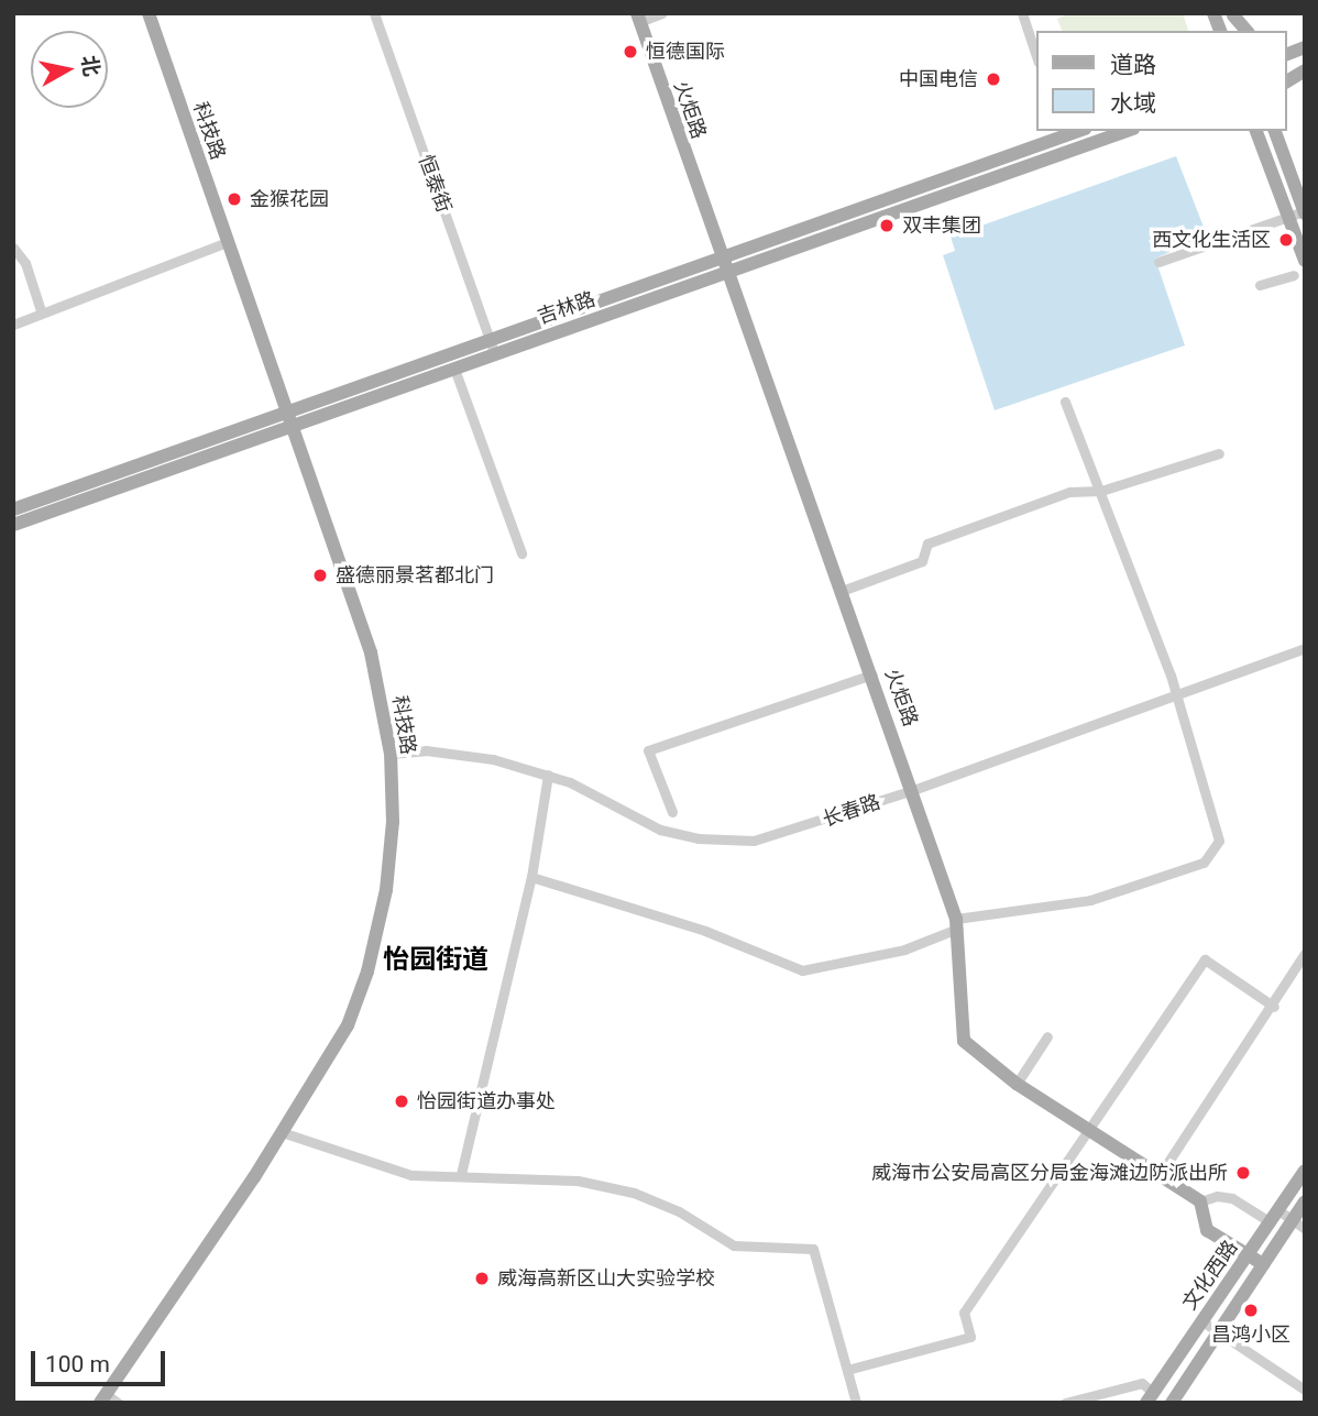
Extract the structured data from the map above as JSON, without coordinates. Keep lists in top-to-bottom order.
{
  "streets": {
    "main road": [
      "火炬路",
      "科技路",
      "吉林路",
      "文化西路"
    ],
    "street": ["恒泰街", "长春路"]
  },
  "crossings": [
    ["火炬路", "吉林路"],
    ["火炬路", "长春路"],
    ["科技路", "吉林路"],
    ["科技路", "长春路"],
    ["恒泰街", "吉林路"]
  ],
  "districts": ["怡园街道"],
  "places": [
    "恒德国际",
    "中国电信",
    "金猴花园",
    "双丰集团",
    "西文化生活区",
    "盛德丽景茗都北门",
    "怡园街道办事处",
    "威海市公安局高区分局金海滩边防派出所",
    "威海高新区山大实验学校",
    "昌鸿小区"
  ],
  "legend": ["道路", "水域"],
  "scale_bar": "100 m",
  "north": "right"
}
